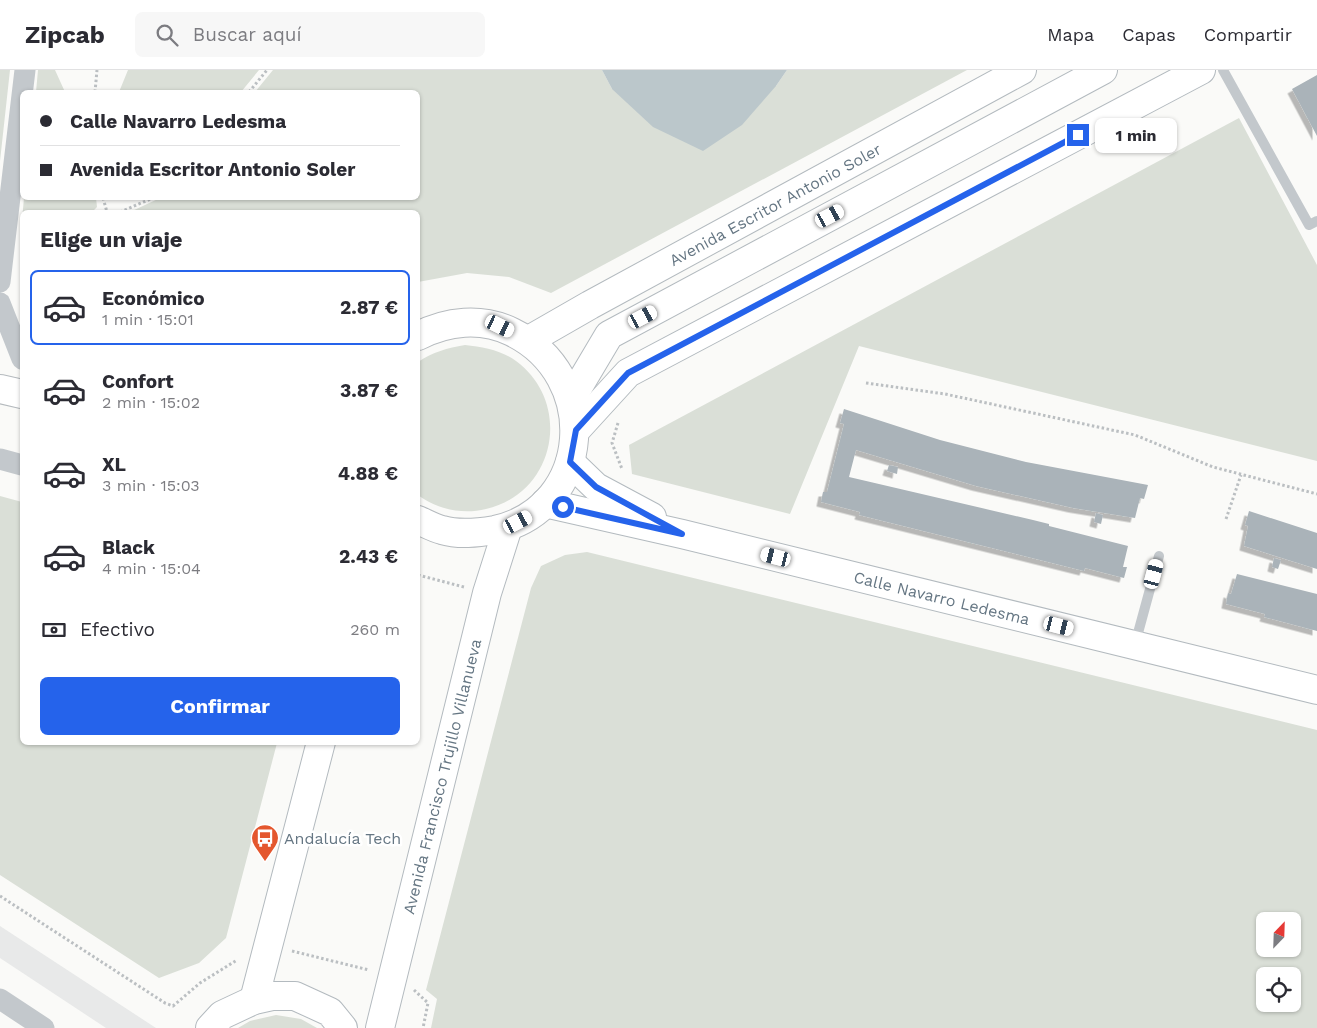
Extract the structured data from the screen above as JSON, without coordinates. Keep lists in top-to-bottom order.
{
  "streets": {
    "street": ["Avenida Escritor Antonio Soler", "Calle Navarro Ledesma", "Avenida Francisco Trujillo Villanueva"]
  },
  "places": {
    "bus stop": ["Andalucía Tech"]
  },
  "north": "top right",
  "page": {
    "header": "Zipcab",
    "search": "Buscar aquí",
    "nav": ["Mapa", "Capas", "Compartir"],
    "banner": ["Calle Navarro Ledesma", "Avenida Escritor Antonio Soler"],
    "bubble": "1 min",
    "heading": "Elige un viaje",
    "list": [
      {
        "name": "Económico",
        "note": "1 min · 15:01",
        "value": "2.87 €"
      },
      {
        "name": "Confort",
        "note": "2 min · 15:02",
        "value": "3.87 €"
      },
      {
        "name": "XL",
        "note": "3 min · 15:03",
        "value": "4.88 €"
      },
      {
        "name": "Black",
        "note": "4 min · 15:04",
        "value": "2.43 €"
      }
    ],
    "pay": ["Efectivo", "260 m"],
    "buttons": "Confirmar"
  }
}
